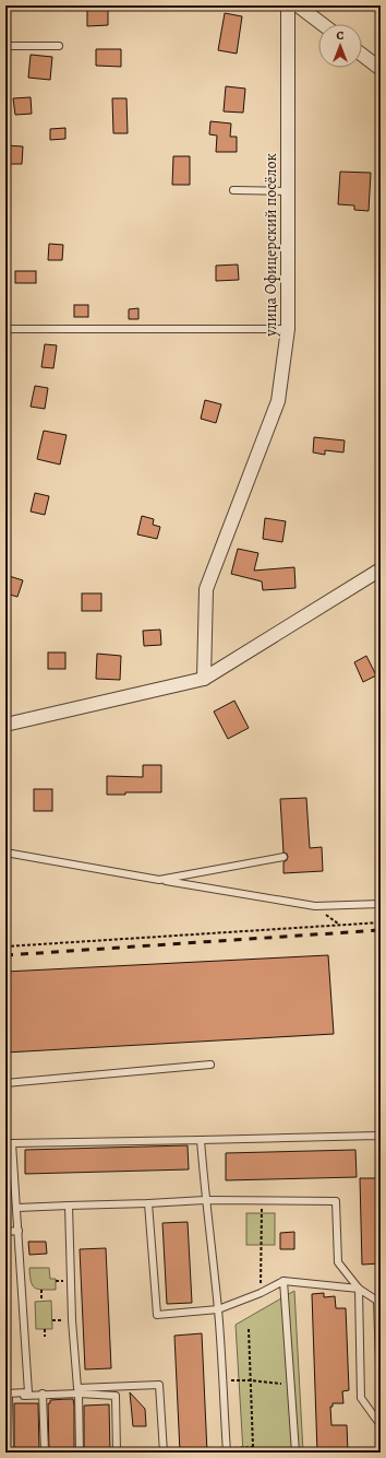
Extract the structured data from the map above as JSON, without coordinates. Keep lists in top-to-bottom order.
{
  "streets": {
    "street": ["улица Офицерский посёлок"]
  },
  "north": "top"
}
